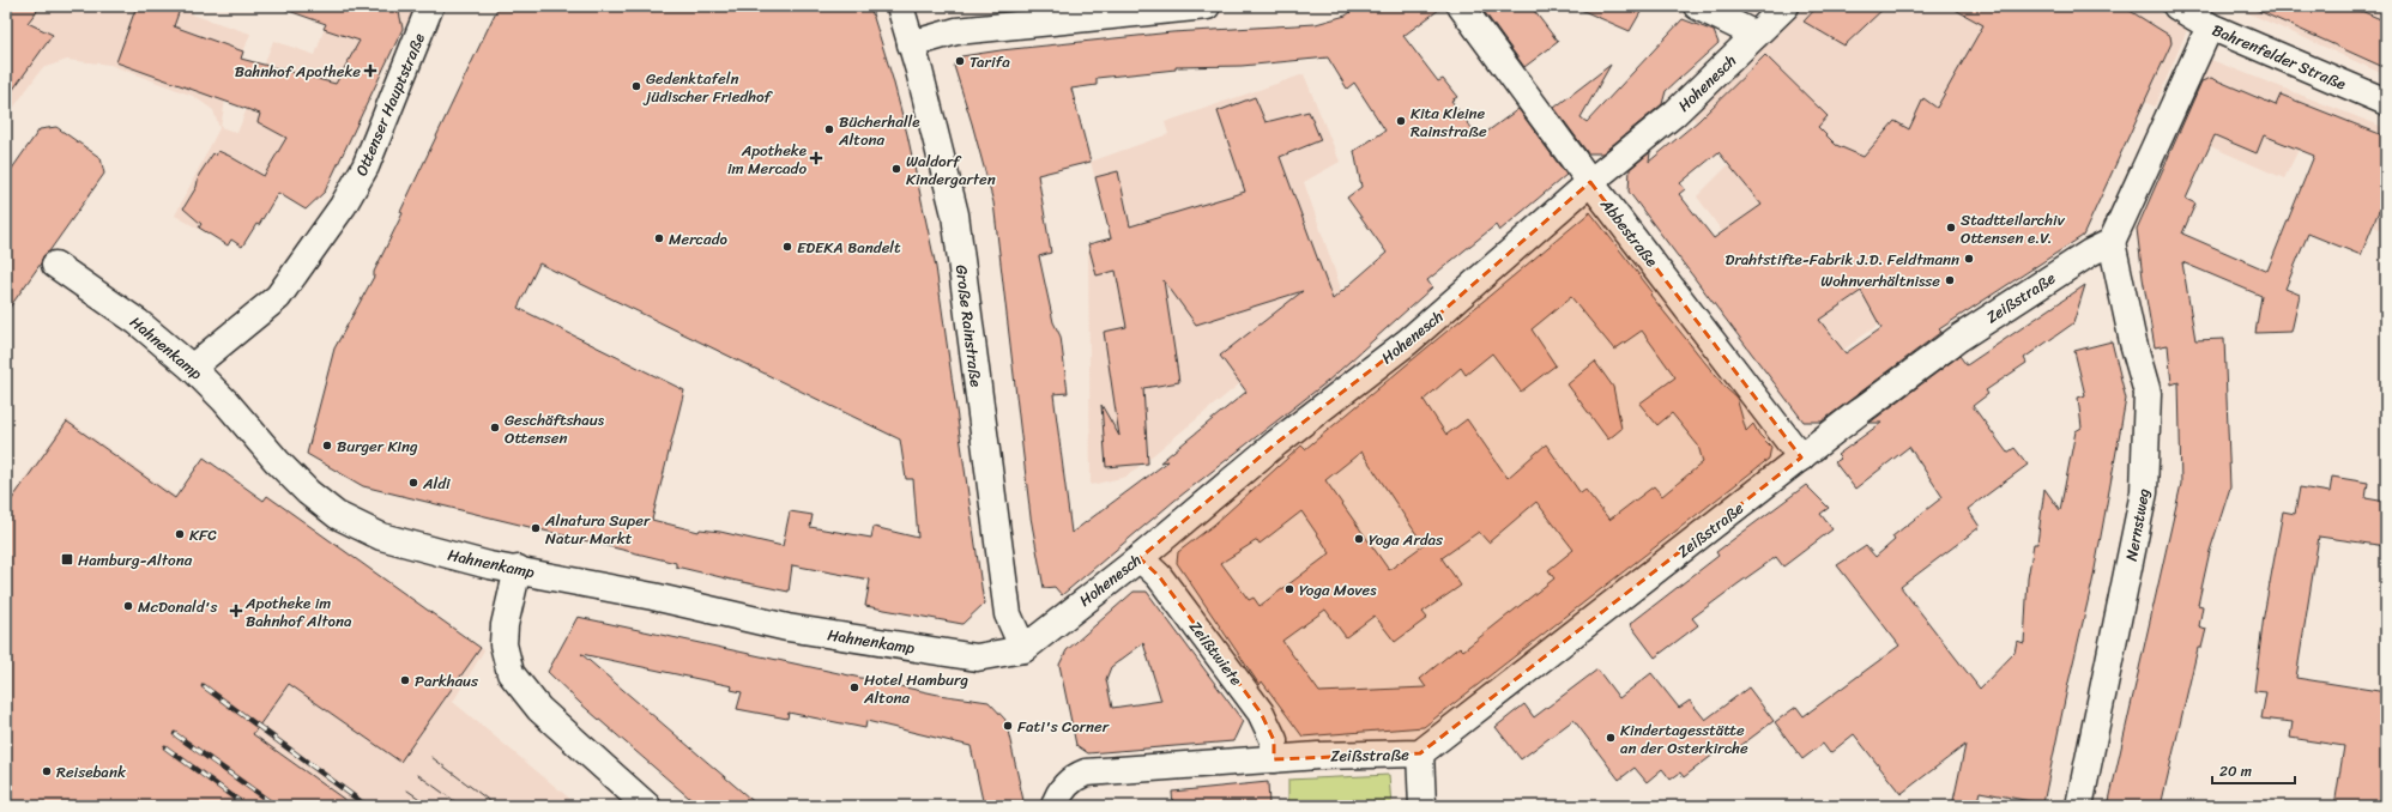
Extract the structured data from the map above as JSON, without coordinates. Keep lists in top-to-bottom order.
{
  "streets": {
    "street": [
      "Bahrenfelder Straße",
      "Hohenesch",
      "Ottenser Hauptstraße",
      "Abbestraße",
      "Zeißstraße",
      "Große Rainstraße",
      "Hahnenkamp",
      "Nernstweg",
      "Zeißtwiete"
    ]
  },
  "crossings": [
    ["Hohenesch", "Abbestraße"],
    ["Hohenesch", "Große Rainstraße"],
    ["Hohenesch", "Hahnenkamp"],
    ["Hohenesch", "Zeißtwiete"],
    ["Ottenser Hauptstraße", "Hahnenkamp"],
    ["Abbestraße", "Zeißstraße"],
    ["Zeißstraße", "Nernstweg"],
    ["Zeißstraße", "Zeißtwiete"],
    ["Große Rainstraße", "Hahnenkamp"]
  ],
  "places": {
    "other": [
      "Tarifa",
      "Gedenktafeln jüdischer Friedhof",
      "Kita Kleine Rainstraße",
      "Bücherhalle Altona",
      "Waldorf Kindergarten",
      "Stadtteilarchiv Ottensen e.V.",
      "Mercado",
      "EDEKA Bandelt",
      "Drahtstifte-Fabrik J.D. Feldtmann",
      "Wohnverhältnisse",
      "Geschäftshaus Ottensen",
      "Burger King",
      "Aldi",
      "Alnatura Super Natur Markt",
      "KFC",
      "Yoga Ardas",
      "Yoga Moves",
      "McDonald's",
      "Parkhaus",
      "Hotel Hamburg Altona",
      "Fati's Corner",
      "Kindertagesstätte an der Osterkirche",
      "Reisebank"
    ],
    "health": ["Bahnhof Apotheke", "Apotheke im Mercado", "Apotheke im Bahnhof Altona"],
    "transit": ["Hamburg-Altona"]
  },
  "scale_bar": "20 m"
}
